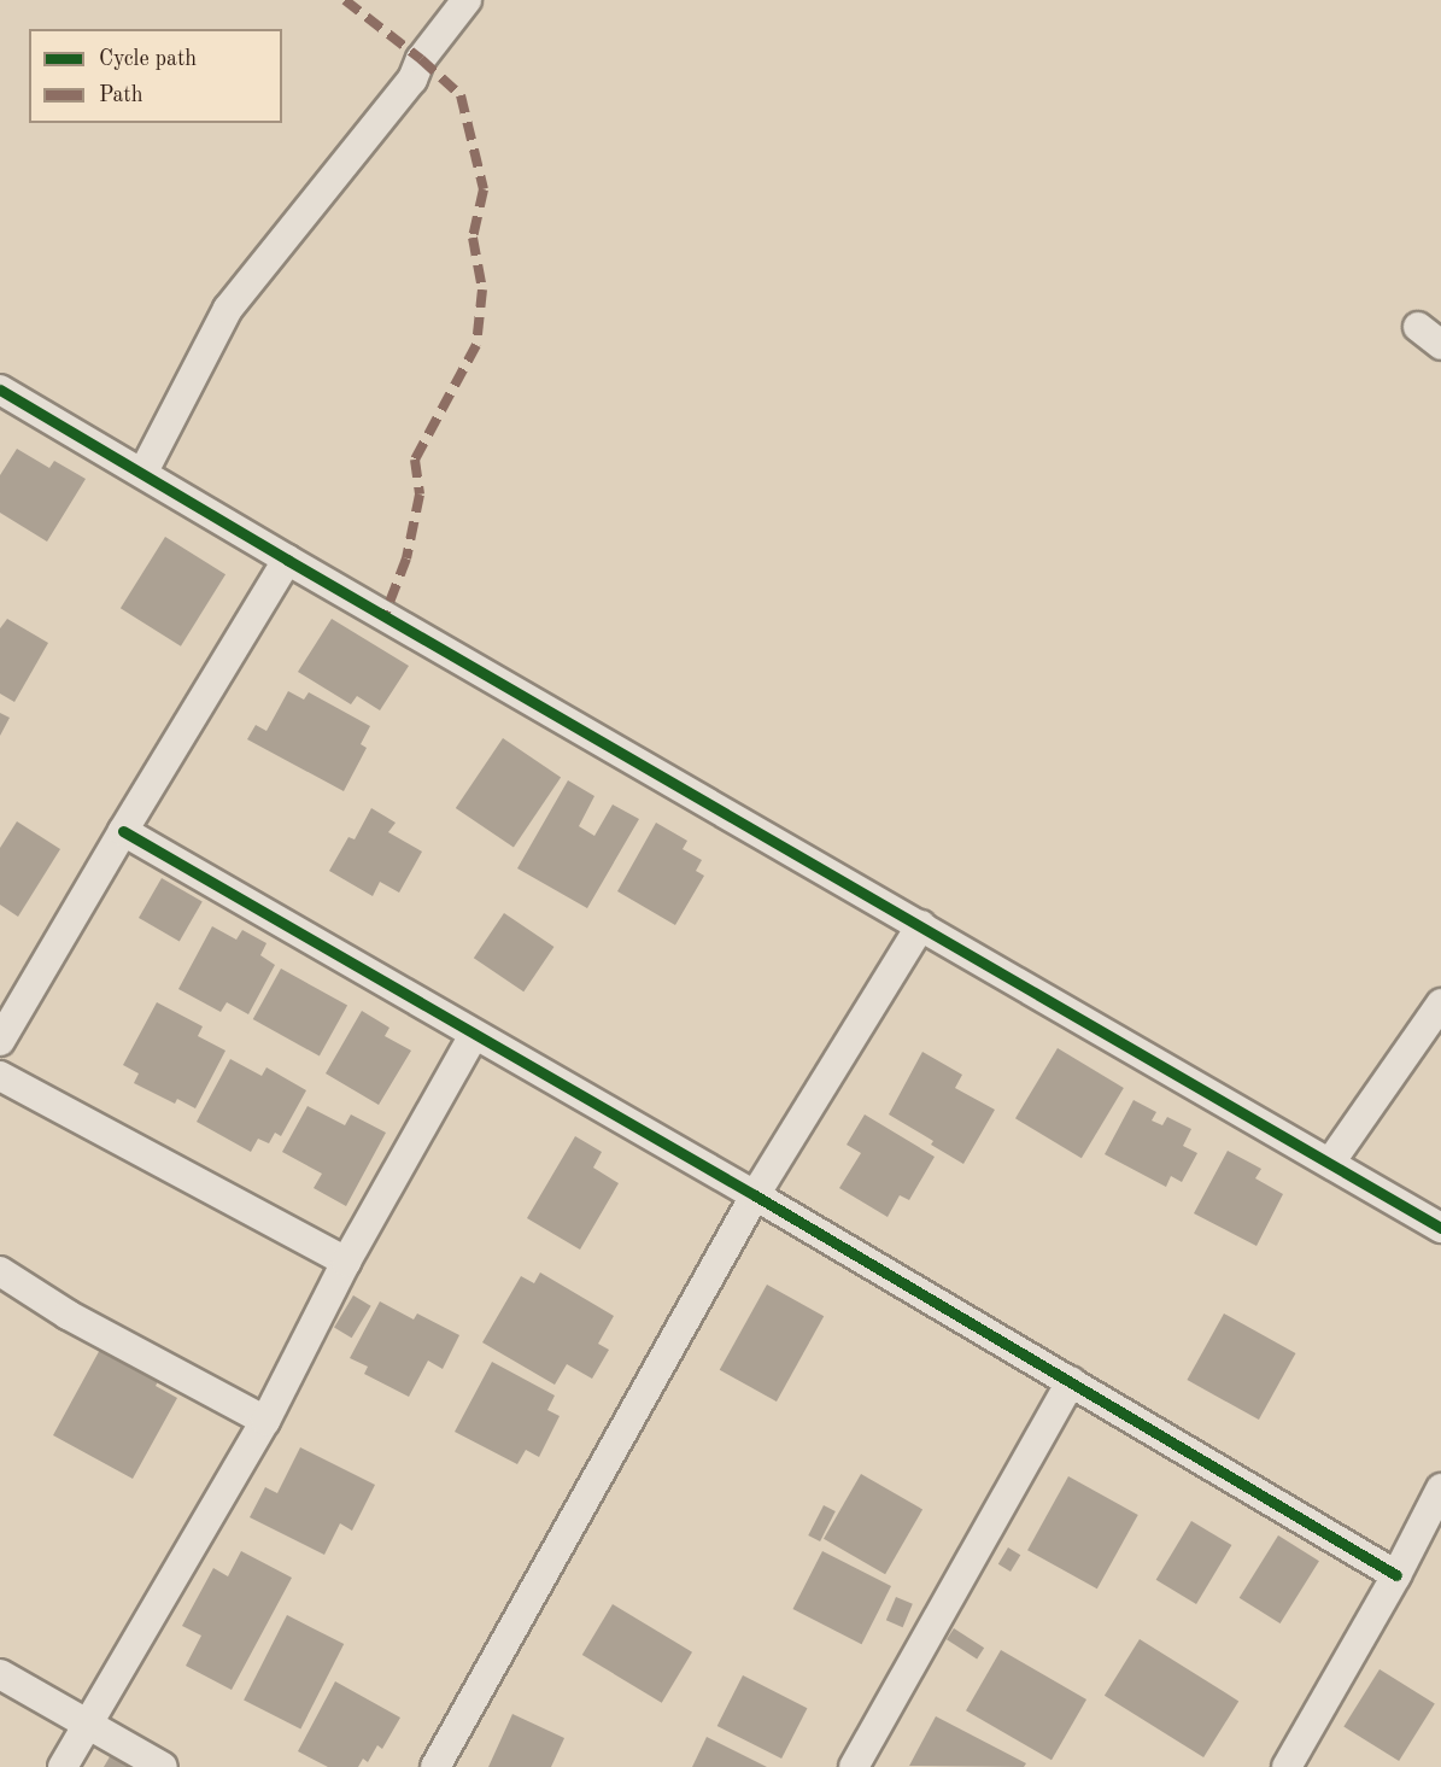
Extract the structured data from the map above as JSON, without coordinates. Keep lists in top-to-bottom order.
{
  "legend": ["Cycle path", "Path"]
}
